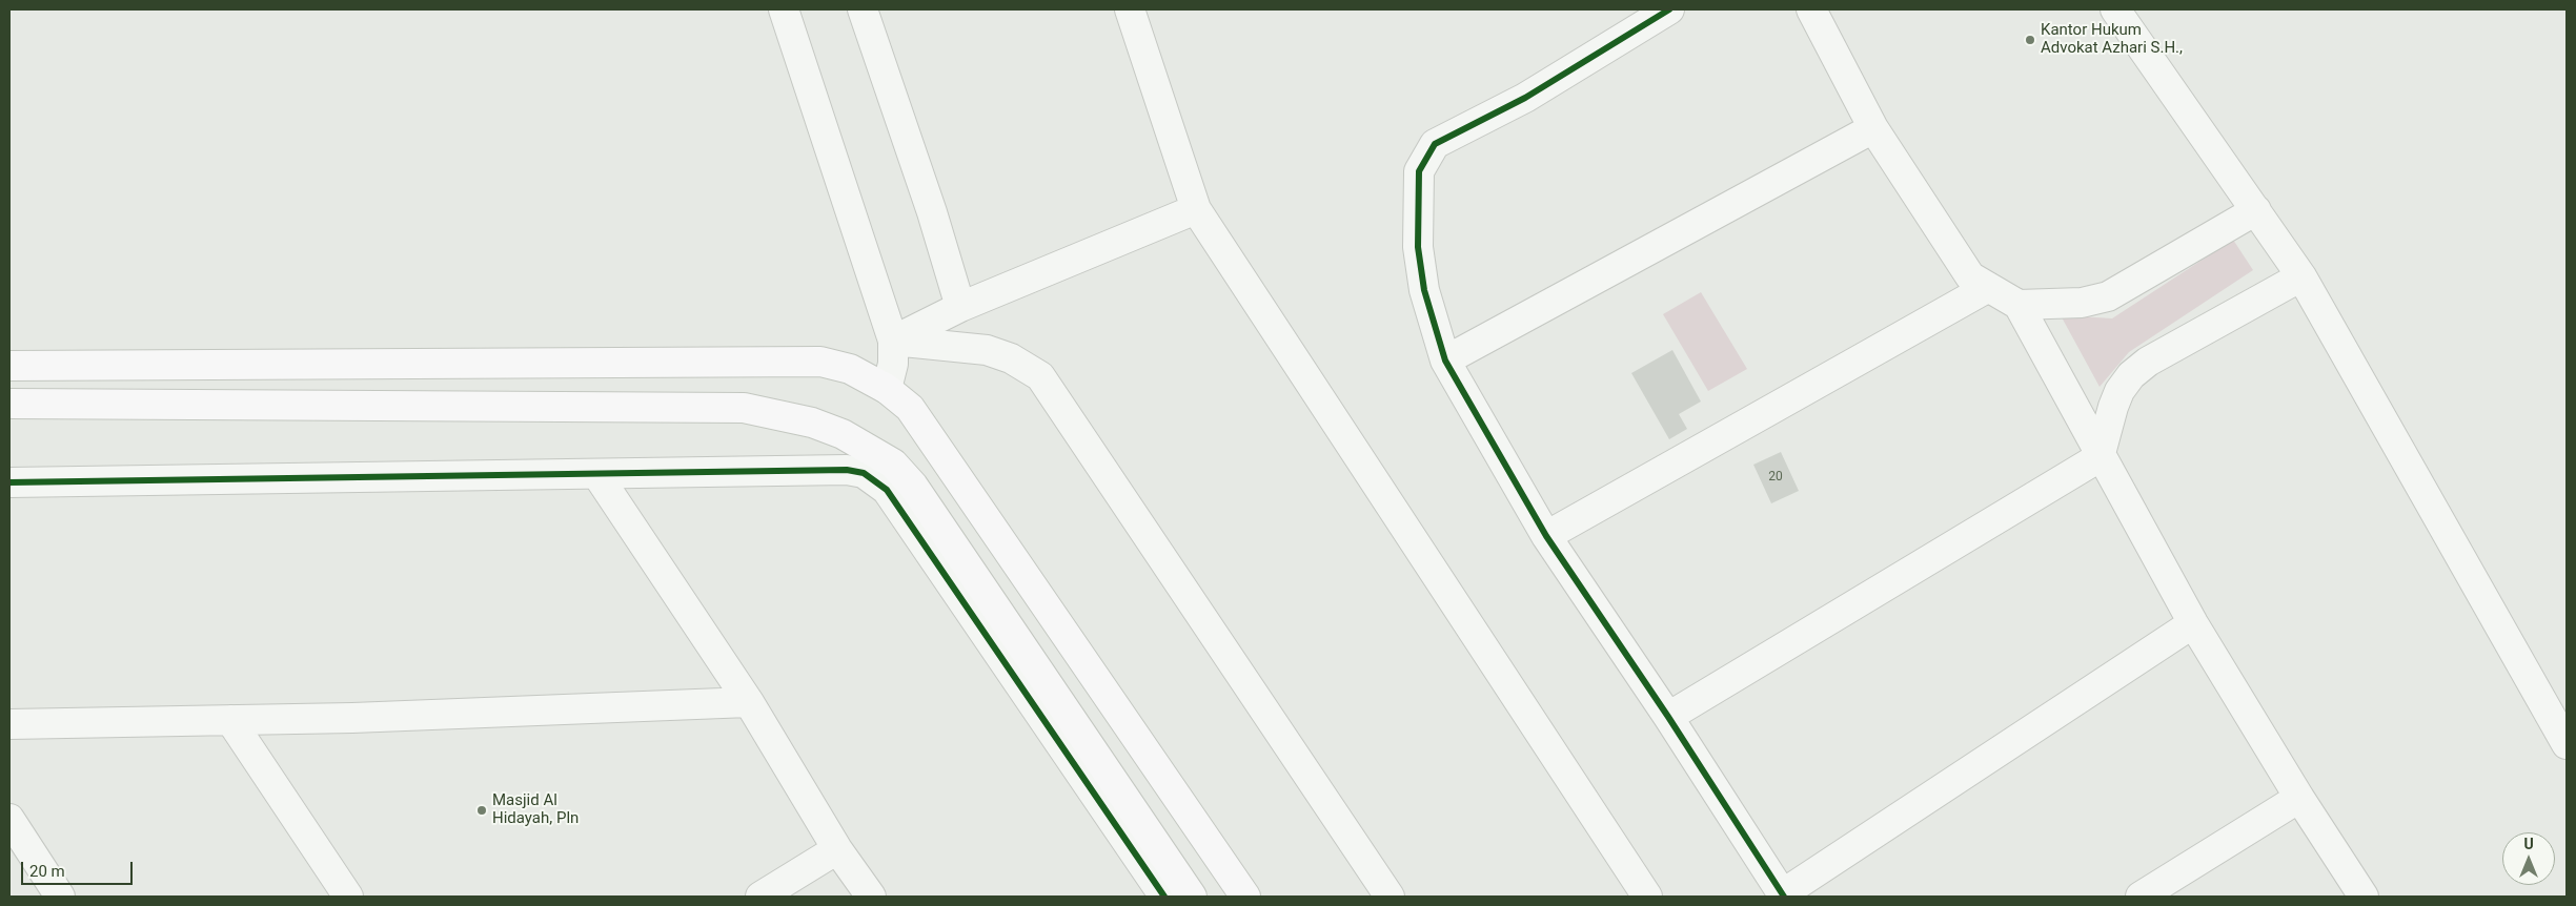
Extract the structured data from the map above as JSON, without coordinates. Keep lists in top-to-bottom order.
{
  "places": ["Kantor Hukum Advokat Azhari S.H.,", "Masjid Al Hidayah, Pln"],
  "house_numbers": ["20"],
  "scale_bar": "20 m",
  "north": "top"
}
